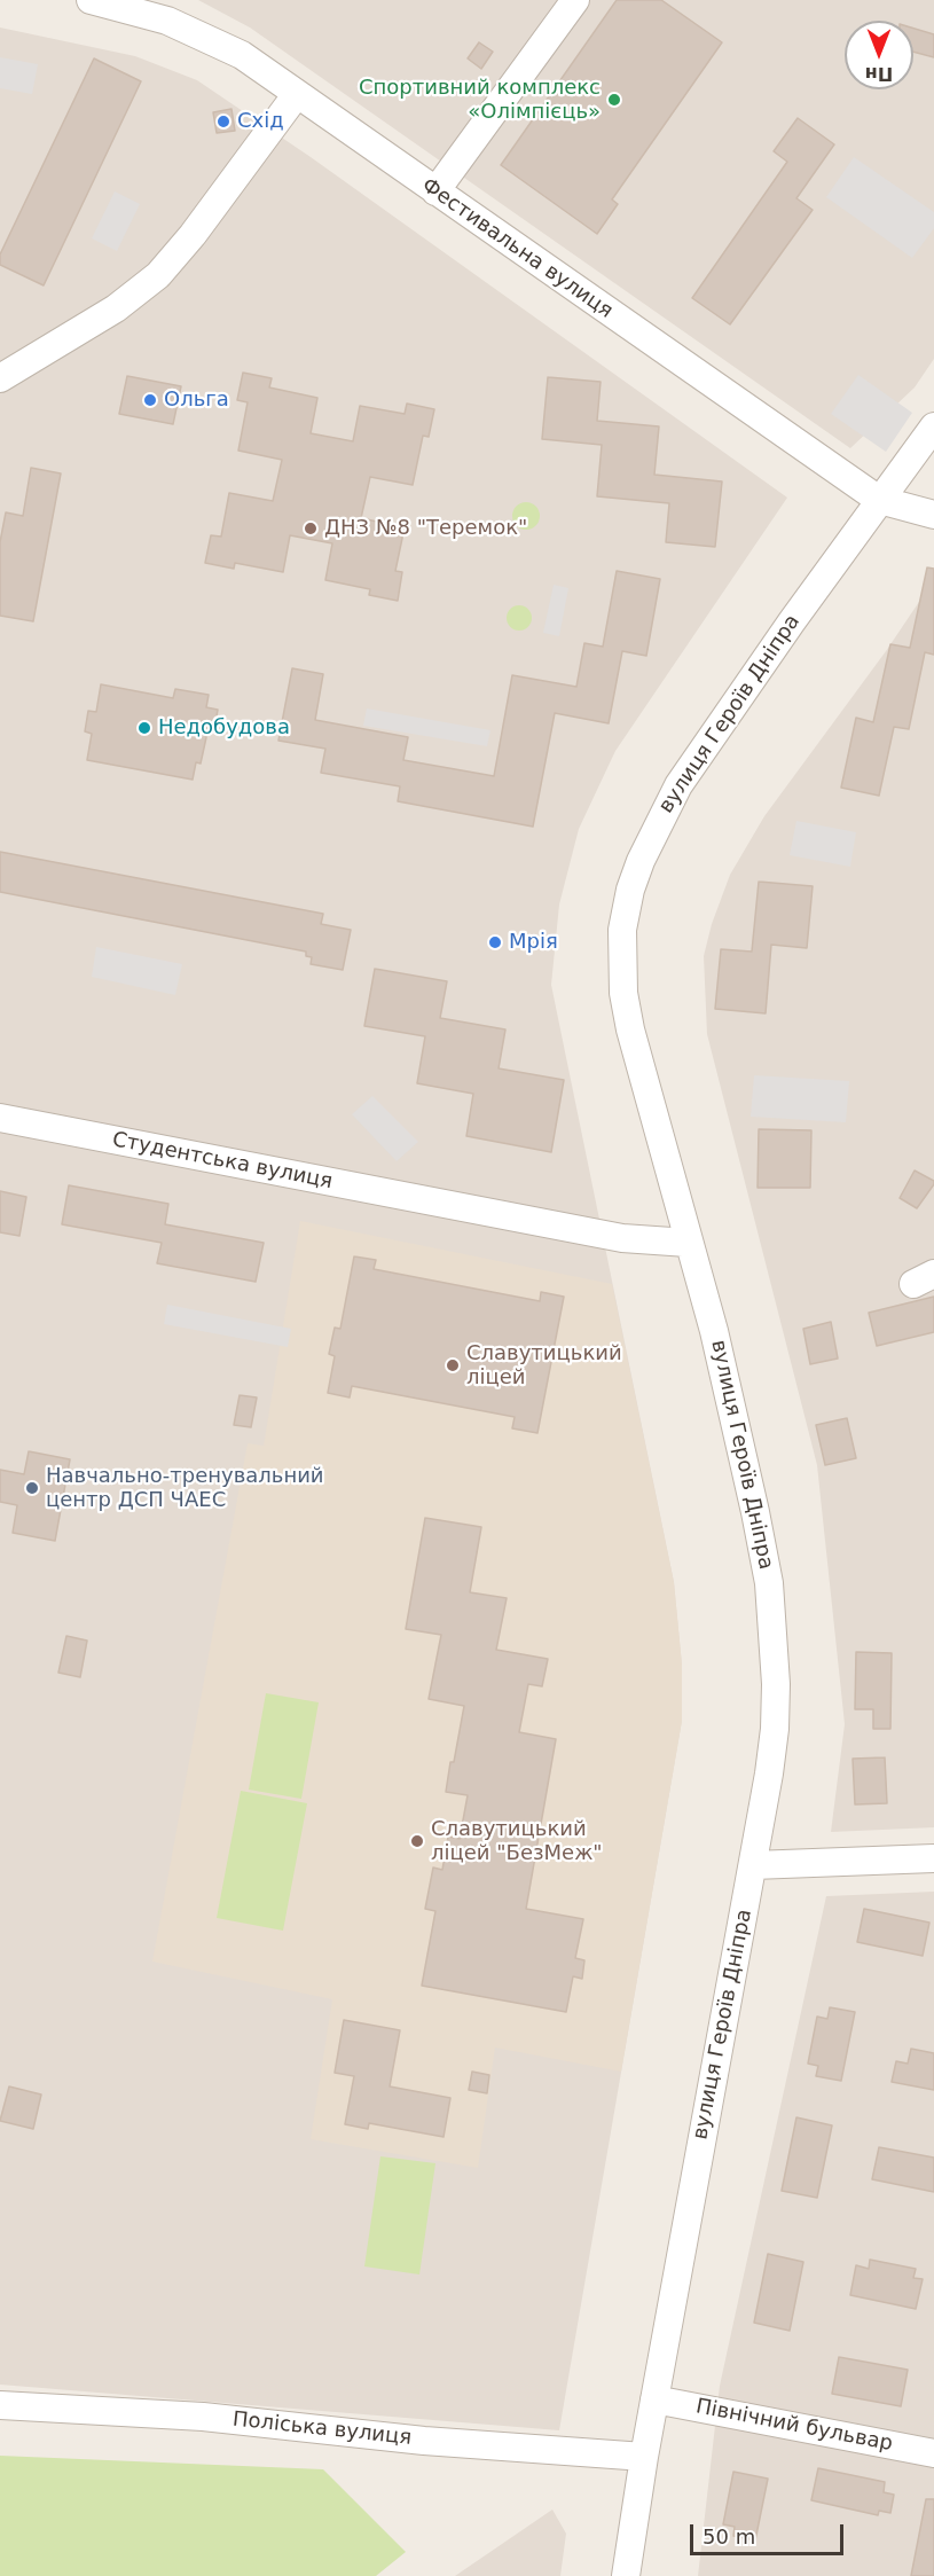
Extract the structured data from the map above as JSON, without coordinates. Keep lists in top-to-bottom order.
{
  "streets": {
    "street": [
      "Фестивальна вулиця",
      "вулиця Героїв Дніпра",
      "Студентська вулиця",
      "Північний бульвар",
      "Поліська вулиця"
    ]
  },
  "crossings": [
    ["Фестивальна вулиця", "вулиця Героїв Дніпра"],
    ["вулиця Героїв Дніпра", "Студентська вулиця"],
    ["вулиця Героїв Дніпра", "Північний бульвар"],
    ["вулиця Героїв Дніпра", "Поліська вулиця"]
  ],
  "places": [
    "Спортивний комплекс «Олімпієць»",
    "Схід",
    "Ольга",
    "ДНЗ №8 \"Теремок\"",
    "Недобудова",
    "Мрiя",
    "Славутицький ліцей",
    "Навчально-тренувальний центр ДСП ЧАЕС",
    "Славутицький ліцей \"БезМеж\""
  ],
  "scale_bar": "50 m",
  "north": "bottom"
}
